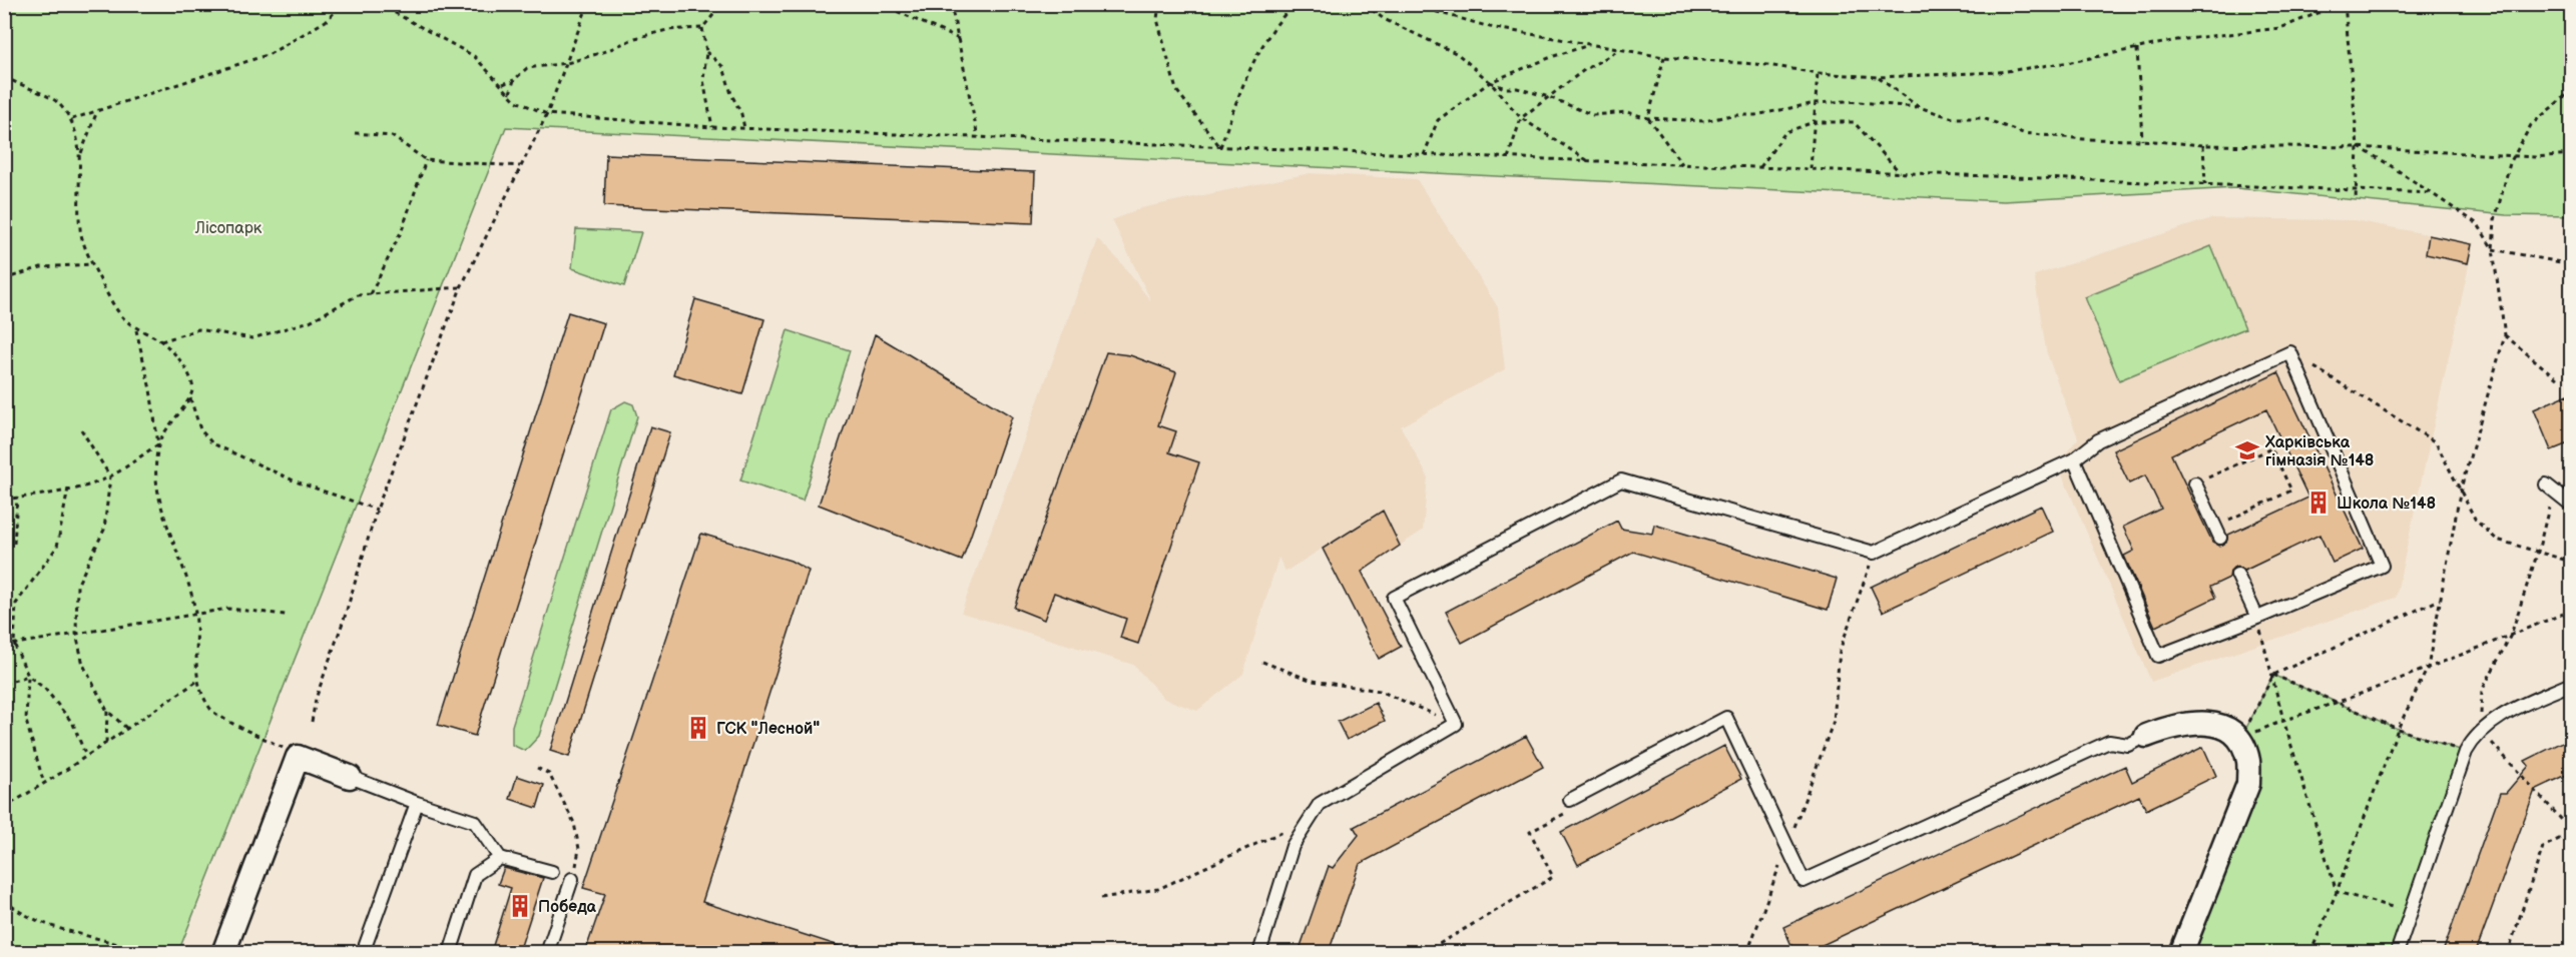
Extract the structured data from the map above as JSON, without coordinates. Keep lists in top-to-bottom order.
{
  "parks": ["Лісопарк"],
  "places": {
    "school or university": ["Харківська гімназія №148"],
    "building": ["Школа №148", "ГСК \"Лесной\"", "Победа"]
  }
}
